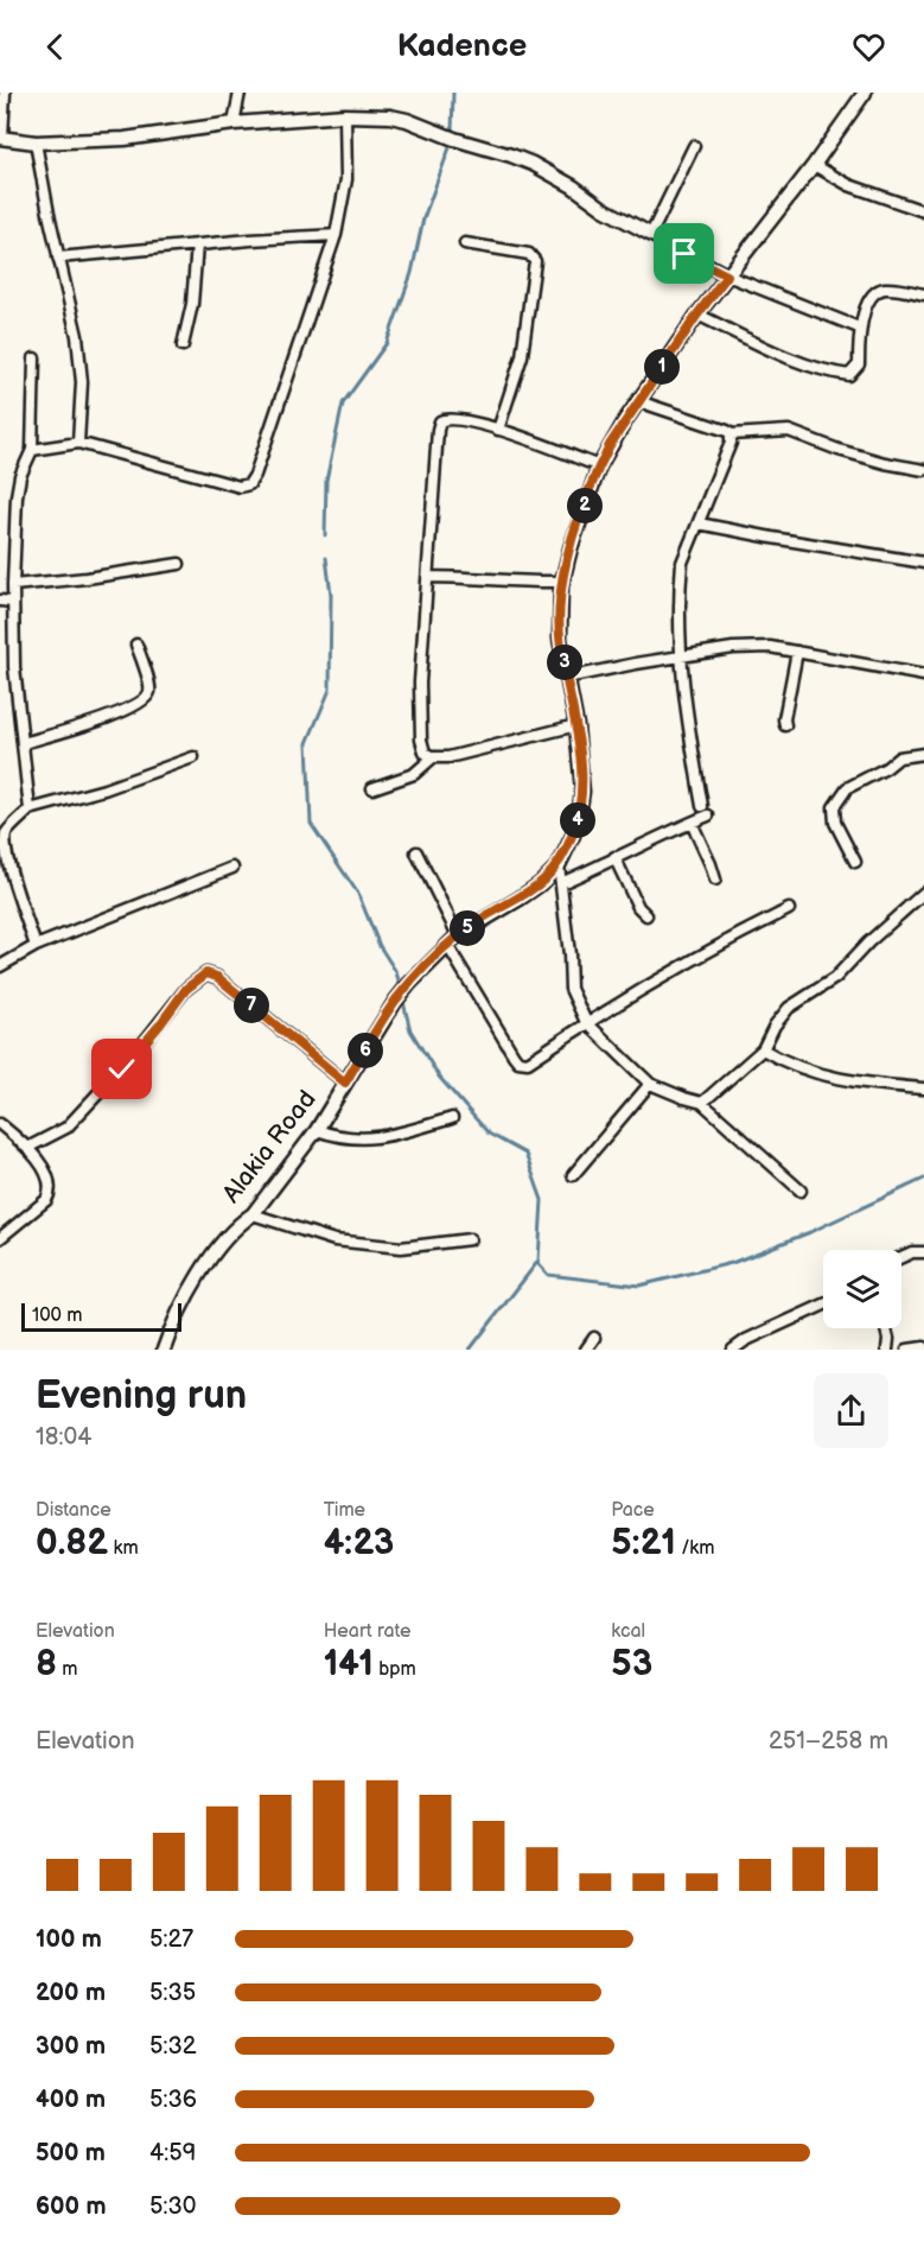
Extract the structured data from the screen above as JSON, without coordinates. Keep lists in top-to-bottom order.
{
  "streets": {
    "street": ["Alakia Road"]
  },
  "scale_bar": "100 m",
  "page": {
    "header": "Kadence",
    "pins": [
      "1",
      "2",
      "3",
      "4",
      "5",
      "7",
      "6"
    ],
    "scale": "100 m",
    "heading": ["Evening run", "18:04"],
    "stats": [
      ["Distance", "0.82 km"],
      ["Time", "4:23"],
      ["Pace", "5:21 /km"],
      ["Elevation", "8 m"],
      ["Heart rate", "141 bpm"],
      ["kcal", "53"]
    ],
    "chart": ["Elevation", "251–258 m"],
    "list": [
      {
        "name": "100 m",
        "note": "5:27"
      },
      {
        "name": "200 m",
        "note": "5:35"
      },
      {
        "name": "300 m",
        "note": "5:32"
      },
      {
        "name": "400 m",
        "note": "5:36"
      },
      {
        "name": "500 m",
        "note": "4:59"
      },
      {
        "name": "600 m",
        "note": "5:30"
      }
    ]
  }
}
